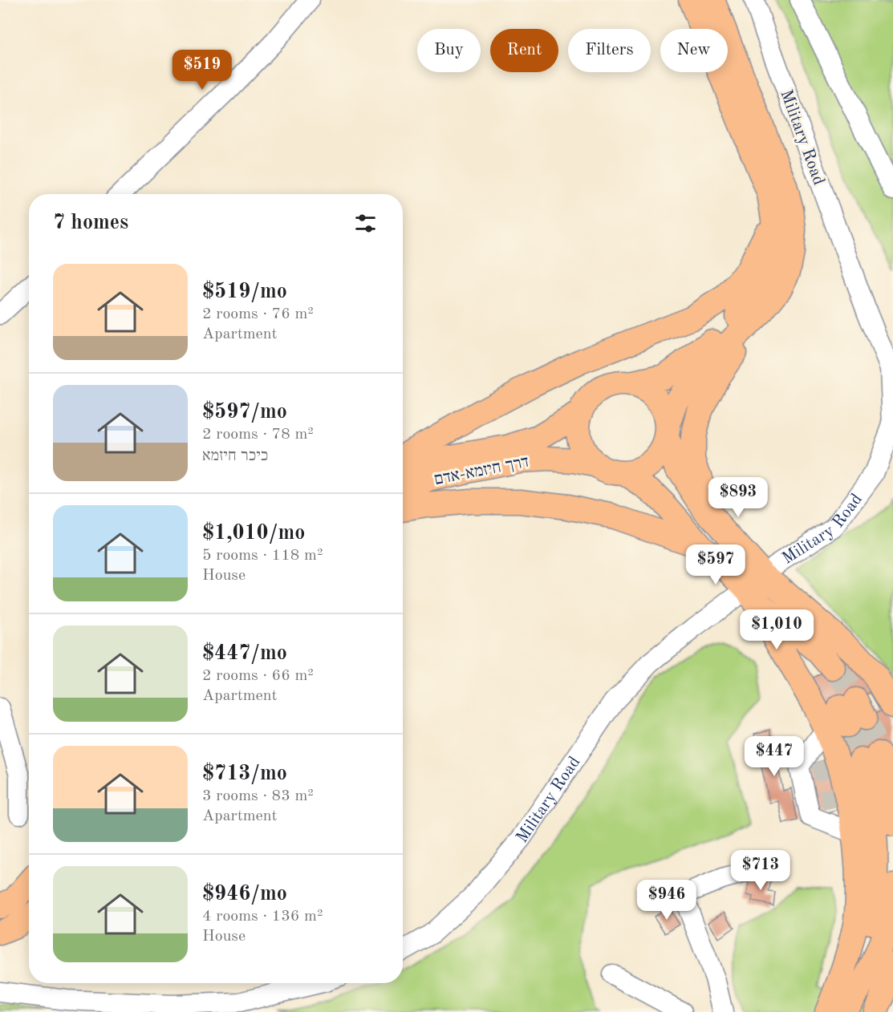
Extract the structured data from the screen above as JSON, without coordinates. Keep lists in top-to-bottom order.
{
  "streets": {
    "main road": ["דרך חיזמא-אדם"],
    "street": ["Military Road"]
  },
  "page": {
    "chip": [
      "Buy",
      "Rent",
      "Filters",
      "New"
    ],
    "price": [
      "$519",
      "$893",
      "$597",
      "$1,010",
      "$447",
      "$713",
      "$946"
    ],
    "heading": "7 homes",
    "list": [
      {
        "name": "$519/mo",
        "note": "2 rooms · 76 m² · Apartment"
      },
      {
        "name": "$597/mo",
        "note": "2 rooms · 78 m² · כיכר חיזמא"
      },
      {
        "name": "$1,010/mo",
        "note": "5 rooms · 118 m² · House"
      },
      {
        "name": "$447/mo",
        "note": "2 rooms · 66 m² · Apartment"
      },
      {
        "name": "$713/mo",
        "note": "3 rooms · 83 m² · Apartment"
      },
      {
        "name": "$946/mo",
        "note": "4 rooms · 136 m² · House"
      }
    ]
  }
}
